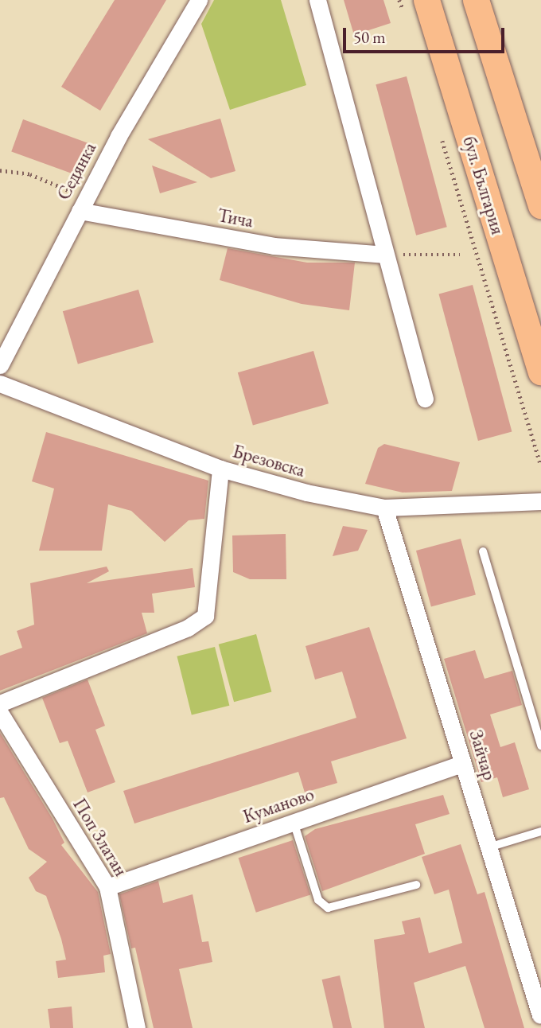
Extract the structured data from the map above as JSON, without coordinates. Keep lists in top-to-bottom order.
{
  "streets": {
    "main road": ["бул. България"],
    "street": [
      "Седянка",
      "Тича",
      "Брезовска",
      "Зайчар",
      "Куманово",
      "Поп Златан"
    ]
  },
  "crossings": [
    ["Седянка", "Тича"],
    ["Брезовска", "Зайчар"],
    ["Зайчар", "Куманово"],
    ["Куманово", "Поп Златан"]
  ],
  "scale_bar": "50 m"
}
